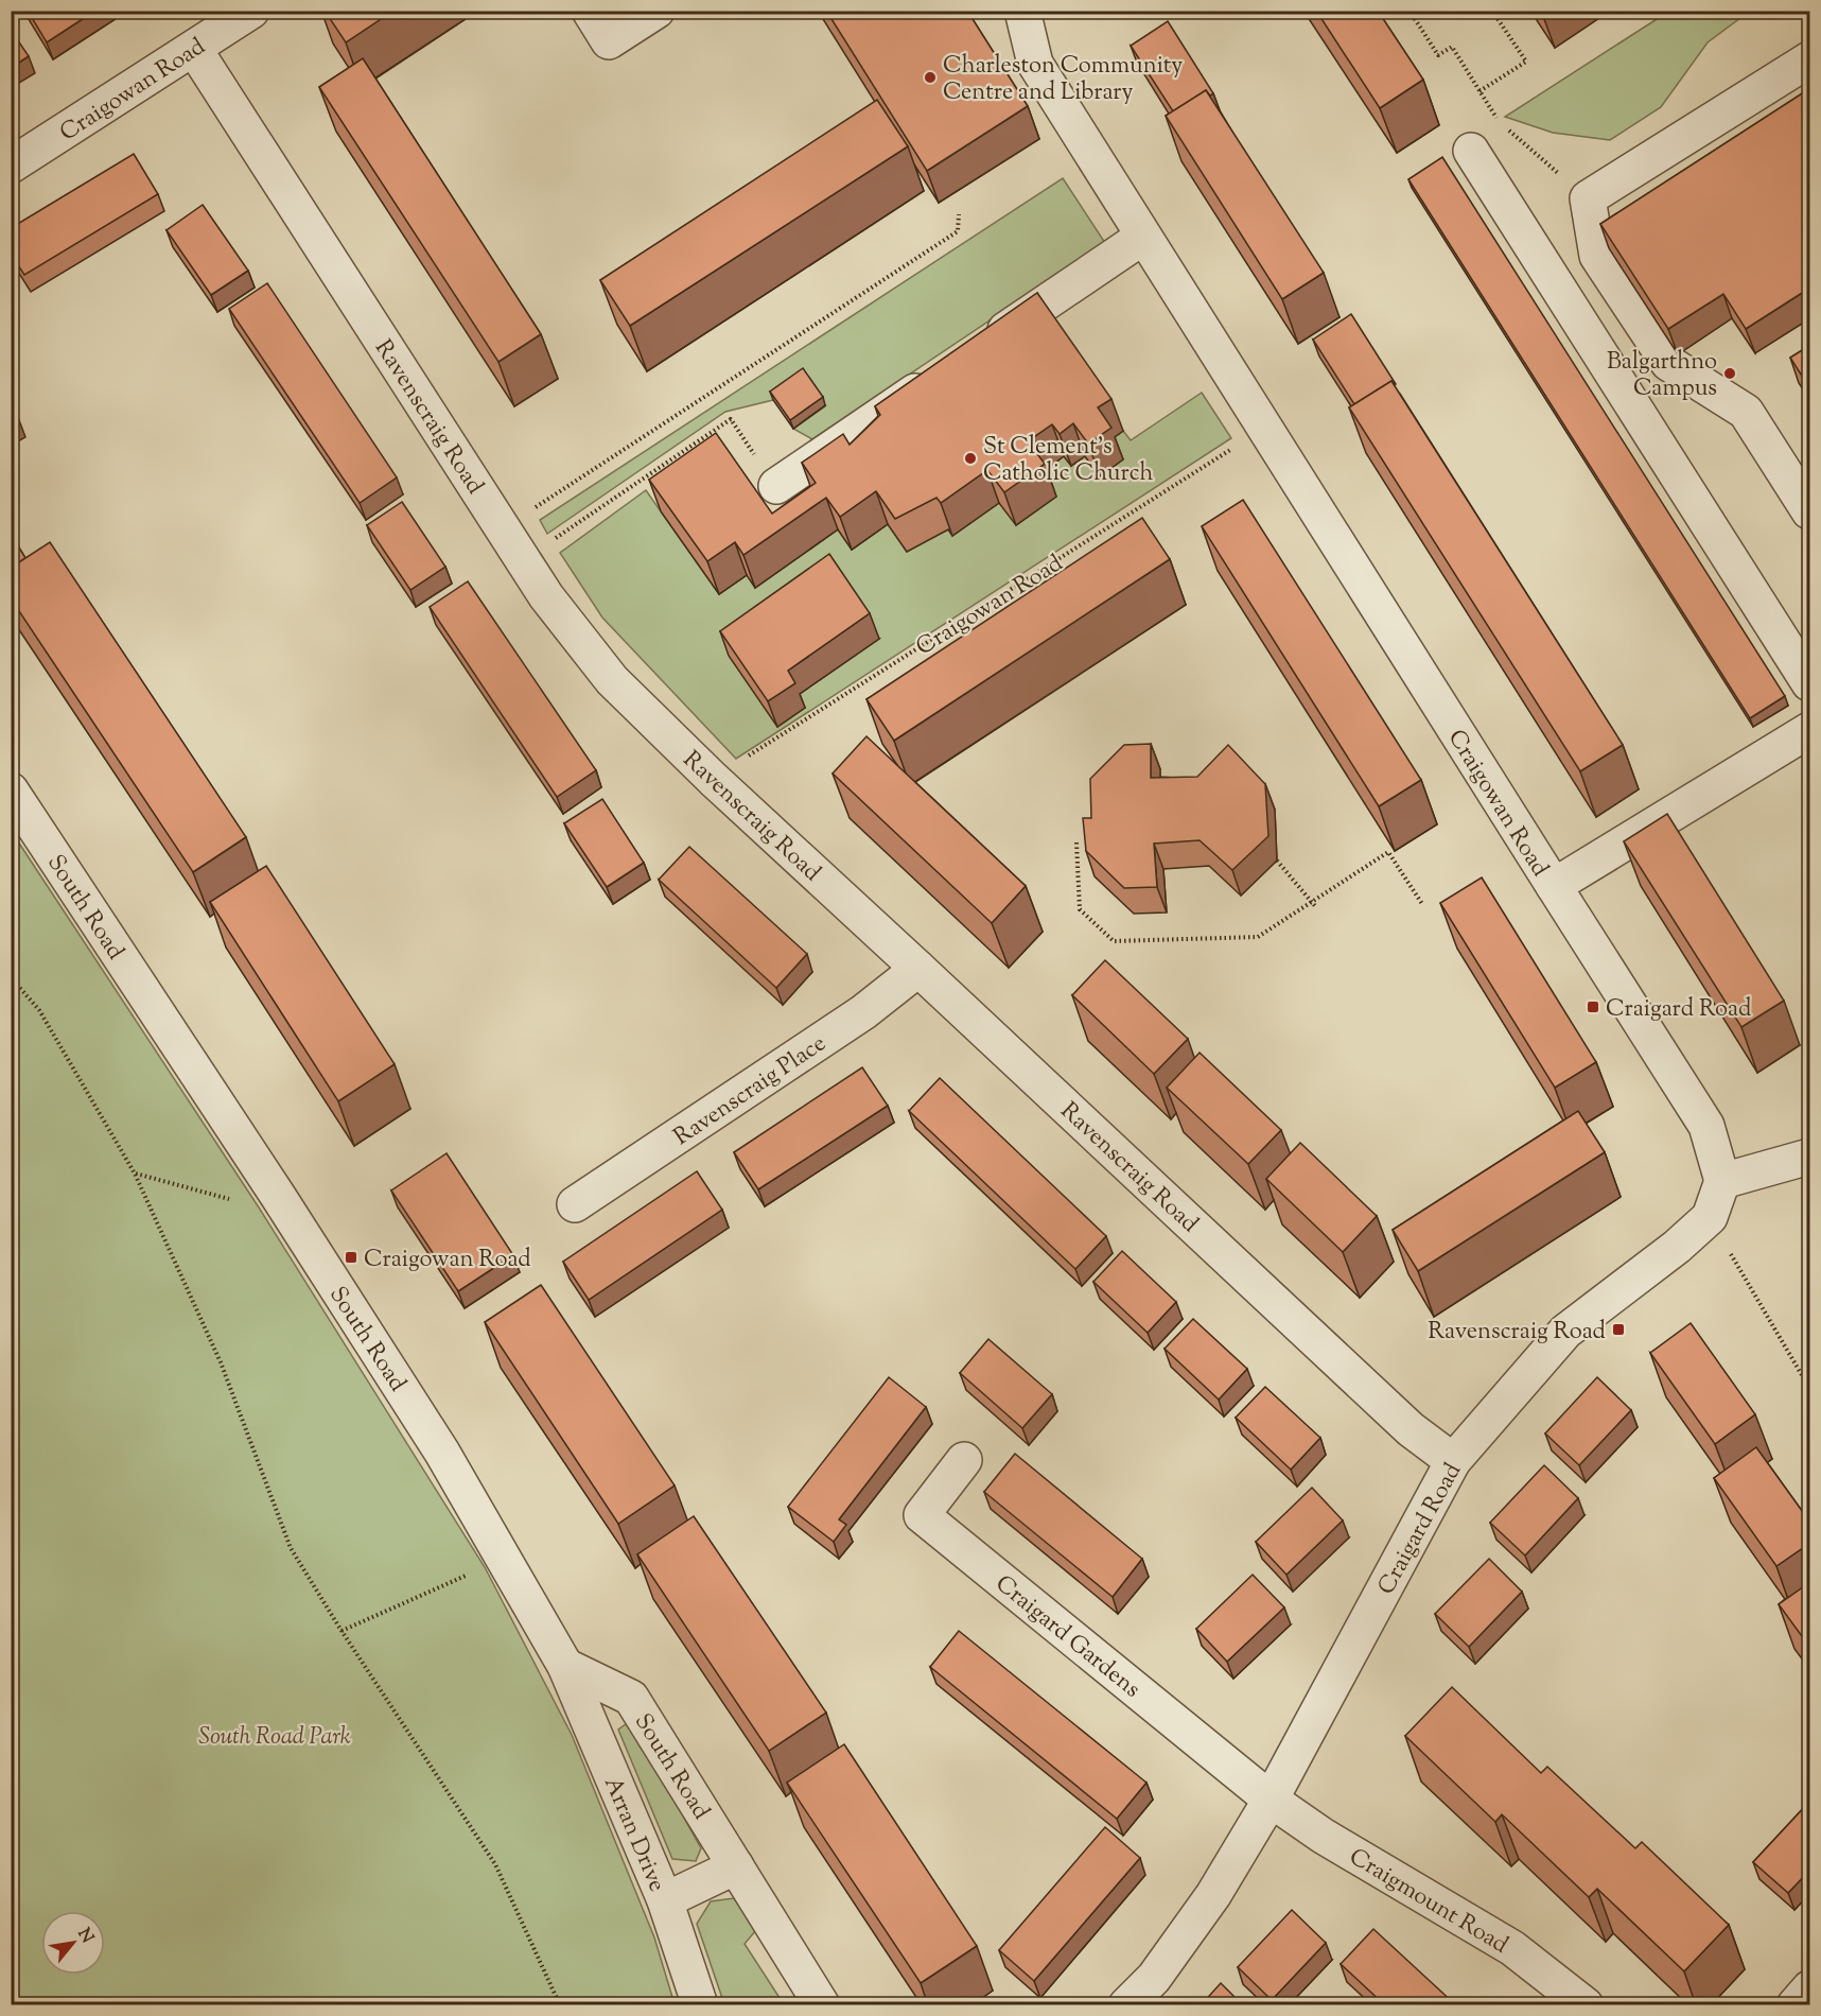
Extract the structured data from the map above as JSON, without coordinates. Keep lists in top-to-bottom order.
{
  "streets": {
    "street": [
      "Craigowan Road",
      "Ravenscraig Road",
      "South Road",
      "Ravenscraig Place",
      "Craigard Road",
      "Craigard Gardens",
      "Arran Drive",
      "Craigmount Road"
    ]
  },
  "crossings": [
    ["Craigowan Road", "Ravenscraig Road"],
    ["Craigowan Road", "Craigard Road"],
    ["Ravenscraig Road", "Ravenscraig Place"],
    ["Ravenscraig Road", "Craigard Road"],
    ["South Road", "Arran Drive"],
    ["Craigard Road", "Craigard Gardens"],
    ["Craigard Road", "Craigmount Road"],
    ["Craigard Gardens", "Craigmount Road"]
  ],
  "parks": ["South Road Park"],
  "places": {
    "other": ["Charleston Community Centre and Library", "Balgarthno Campus", "St Clement’s Catholic Church"],
    "transit": ["Craigard Road", "Craigowan Road", "Ravenscraig Road"]
  },
  "north": "top right"
}
